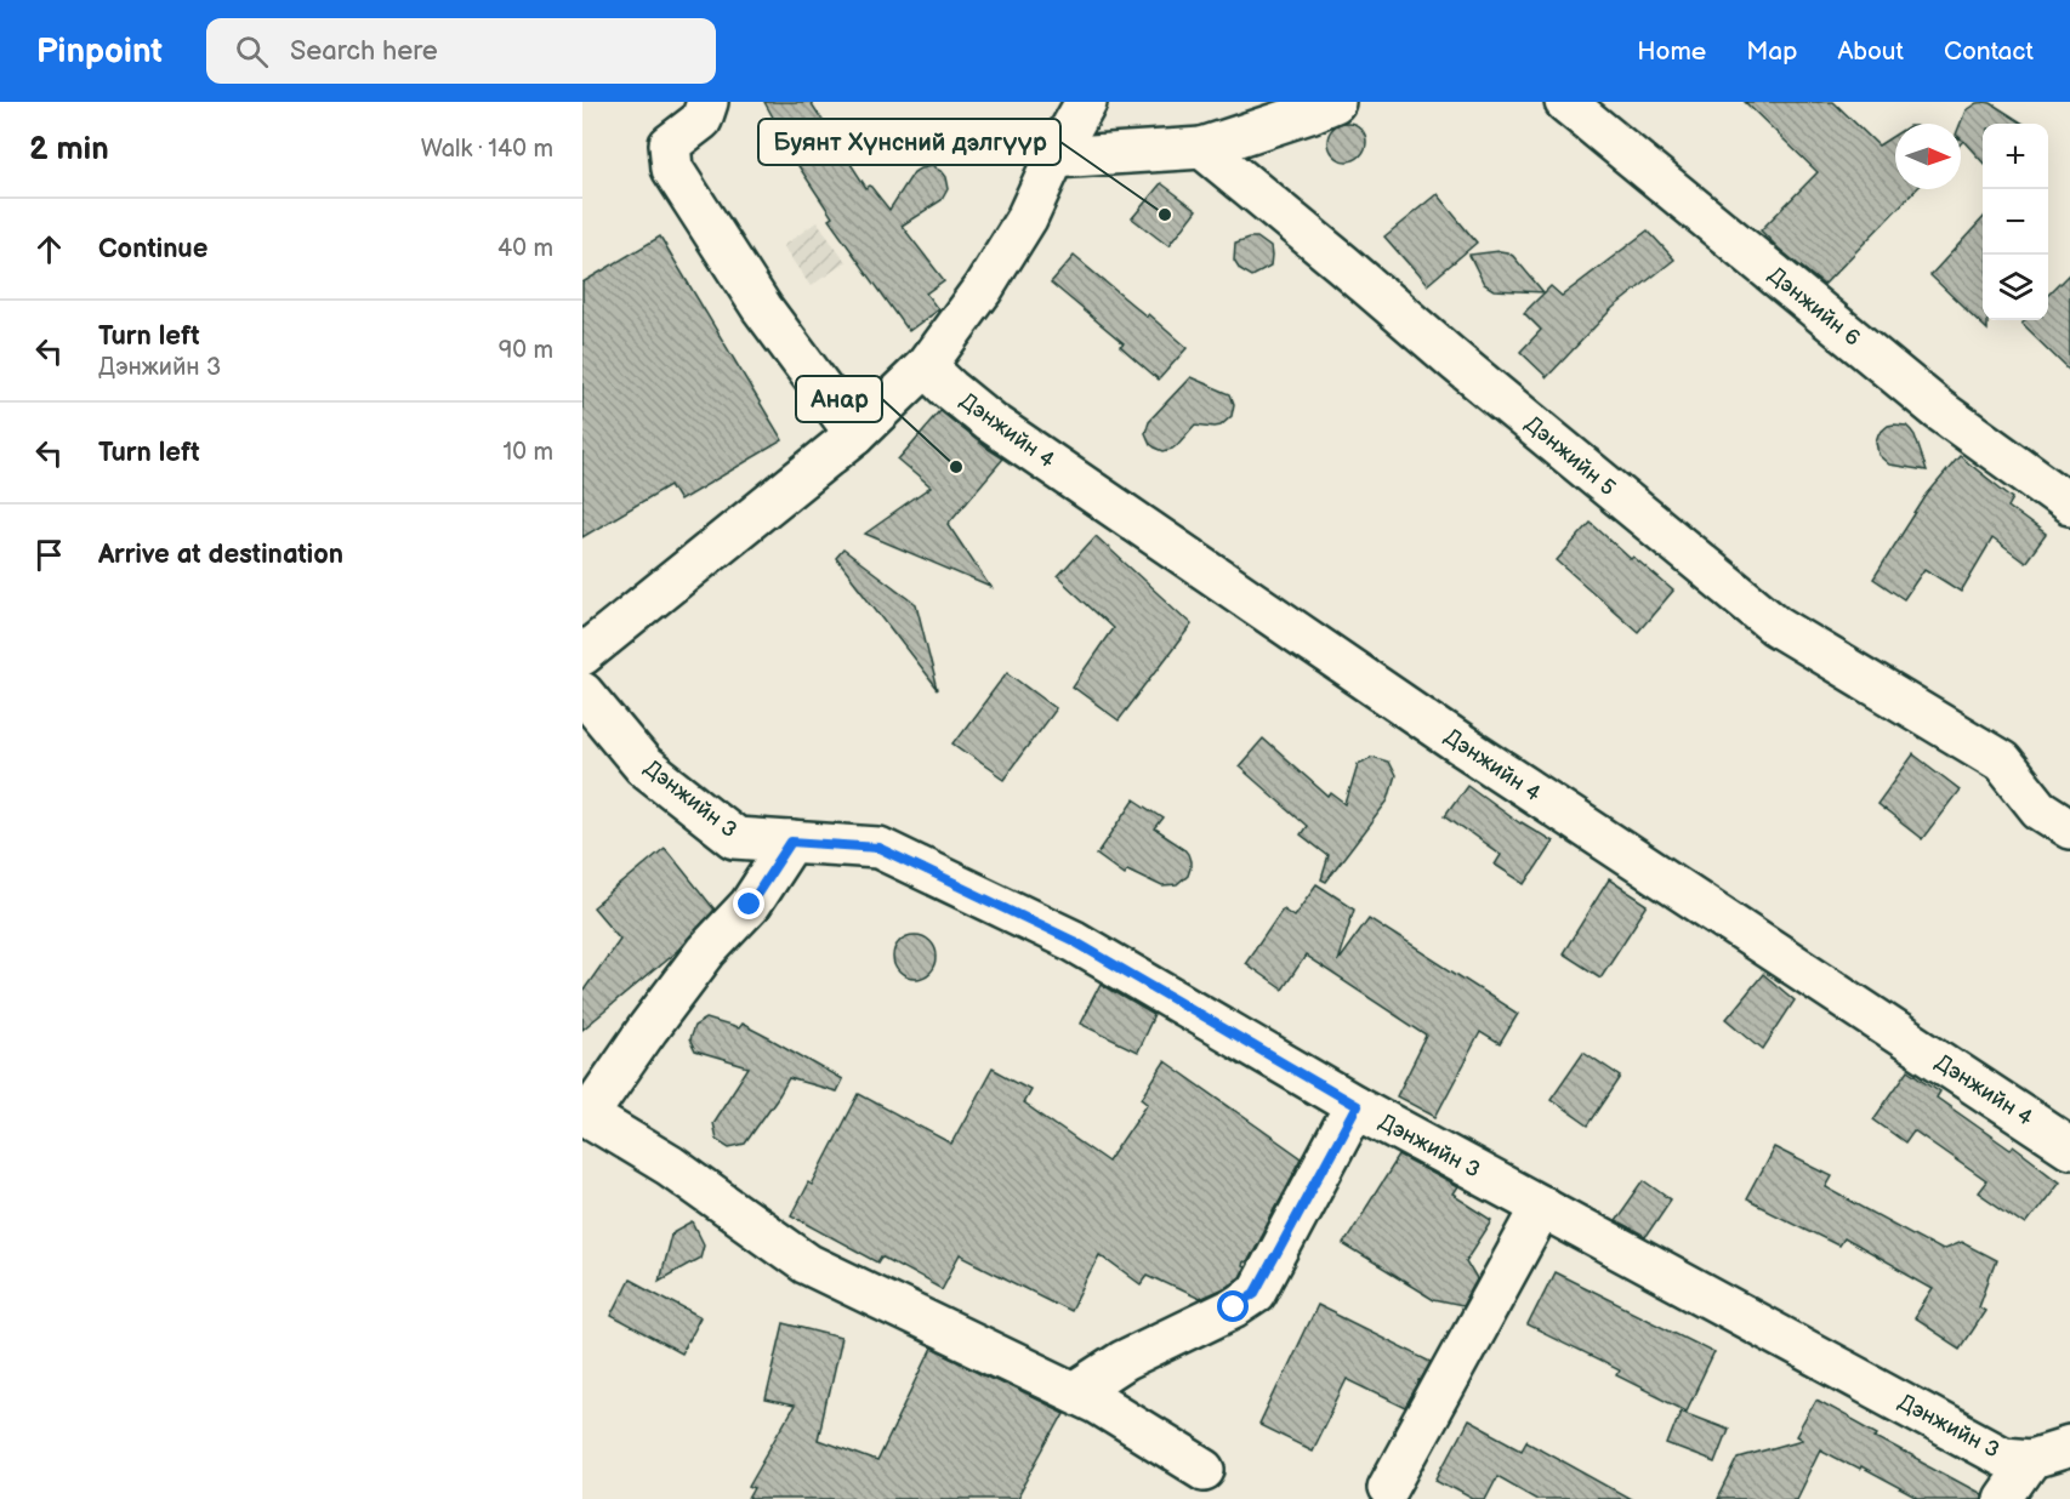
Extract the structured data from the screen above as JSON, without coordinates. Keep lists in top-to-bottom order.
{
  "streets": {
    "street": [
      "Дэнжийн 6",
      "Дэнжийн 4",
      "Дэнжийн 5",
      "Дэнжийн 3"
    ]
  },
  "places": ["Буянт Хүнсний дэлгүүр", "Анар"],
  "north": "right",
  "page": {
    "header": "Pinpoint",
    "search": "Search here",
    "nav": [
      "Home",
      "Map",
      "About",
      "Contact"
    ],
    "heading": ["2 min", "Walk · 140 m"],
    "map_buttons": ["+", "−"],
    "list": [
      ["Continue", "40 m"],
      ["Turn left", "Дэнжийн 3", "90 m"],
      ["Turn left", "10 m"],
      "Arrive at destination"
    ]
  }
}
